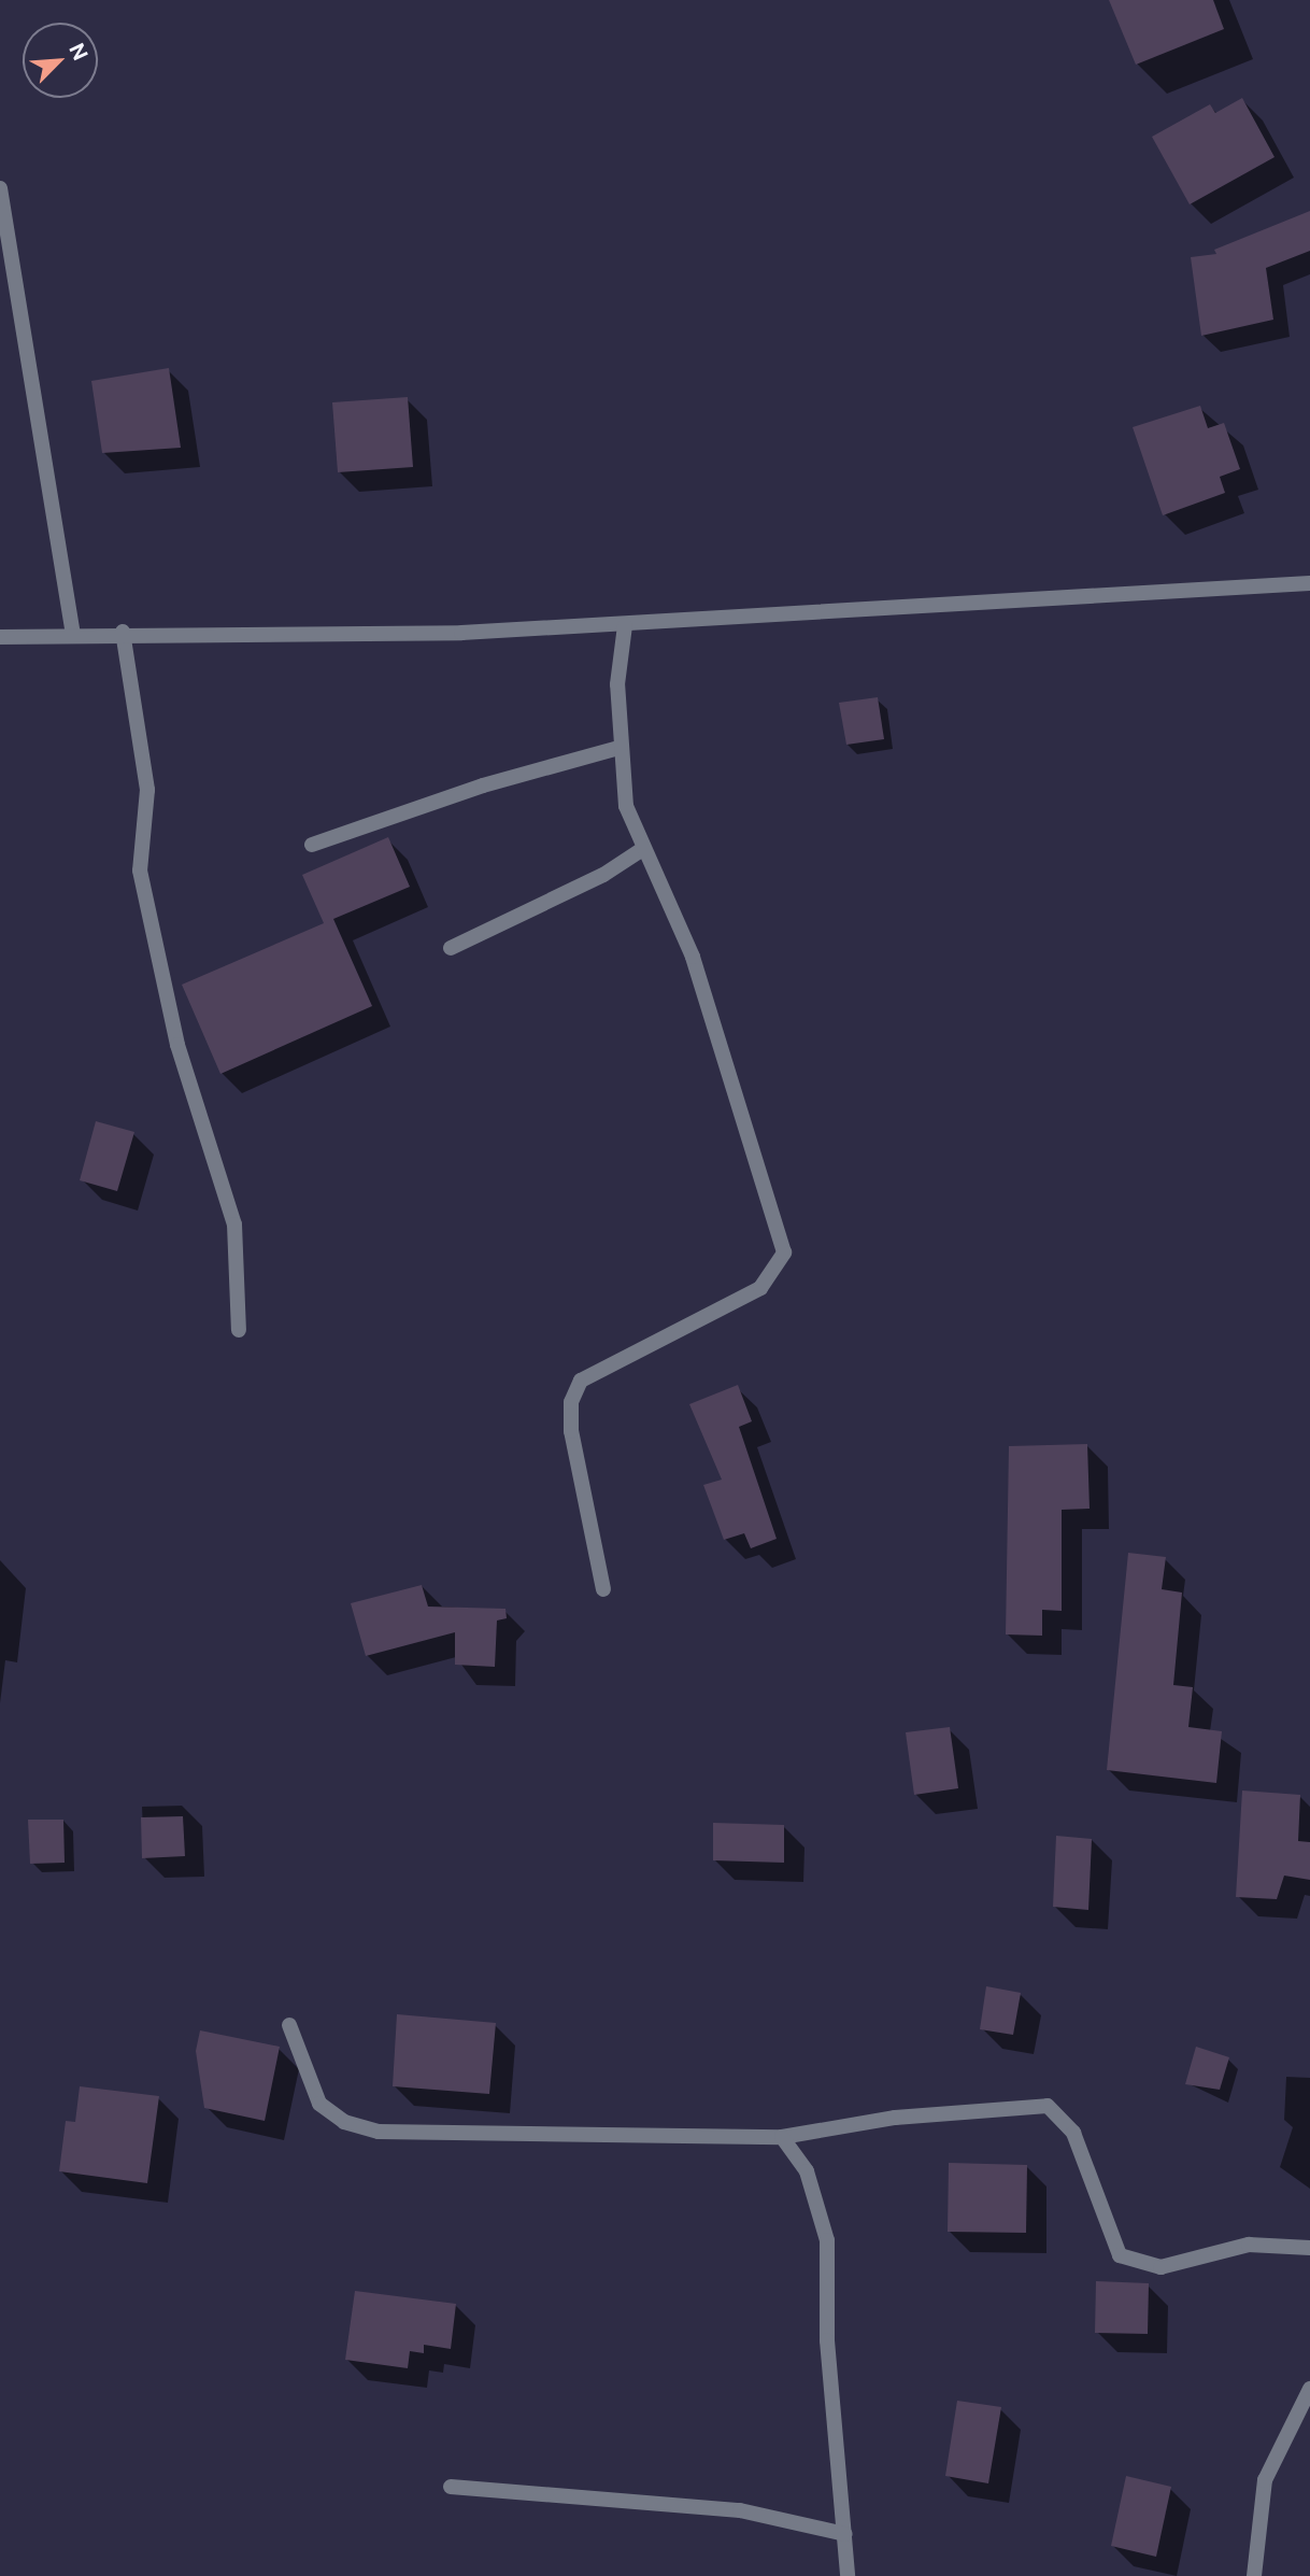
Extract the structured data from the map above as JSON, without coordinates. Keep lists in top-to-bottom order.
{
  "north": "top right"
}
